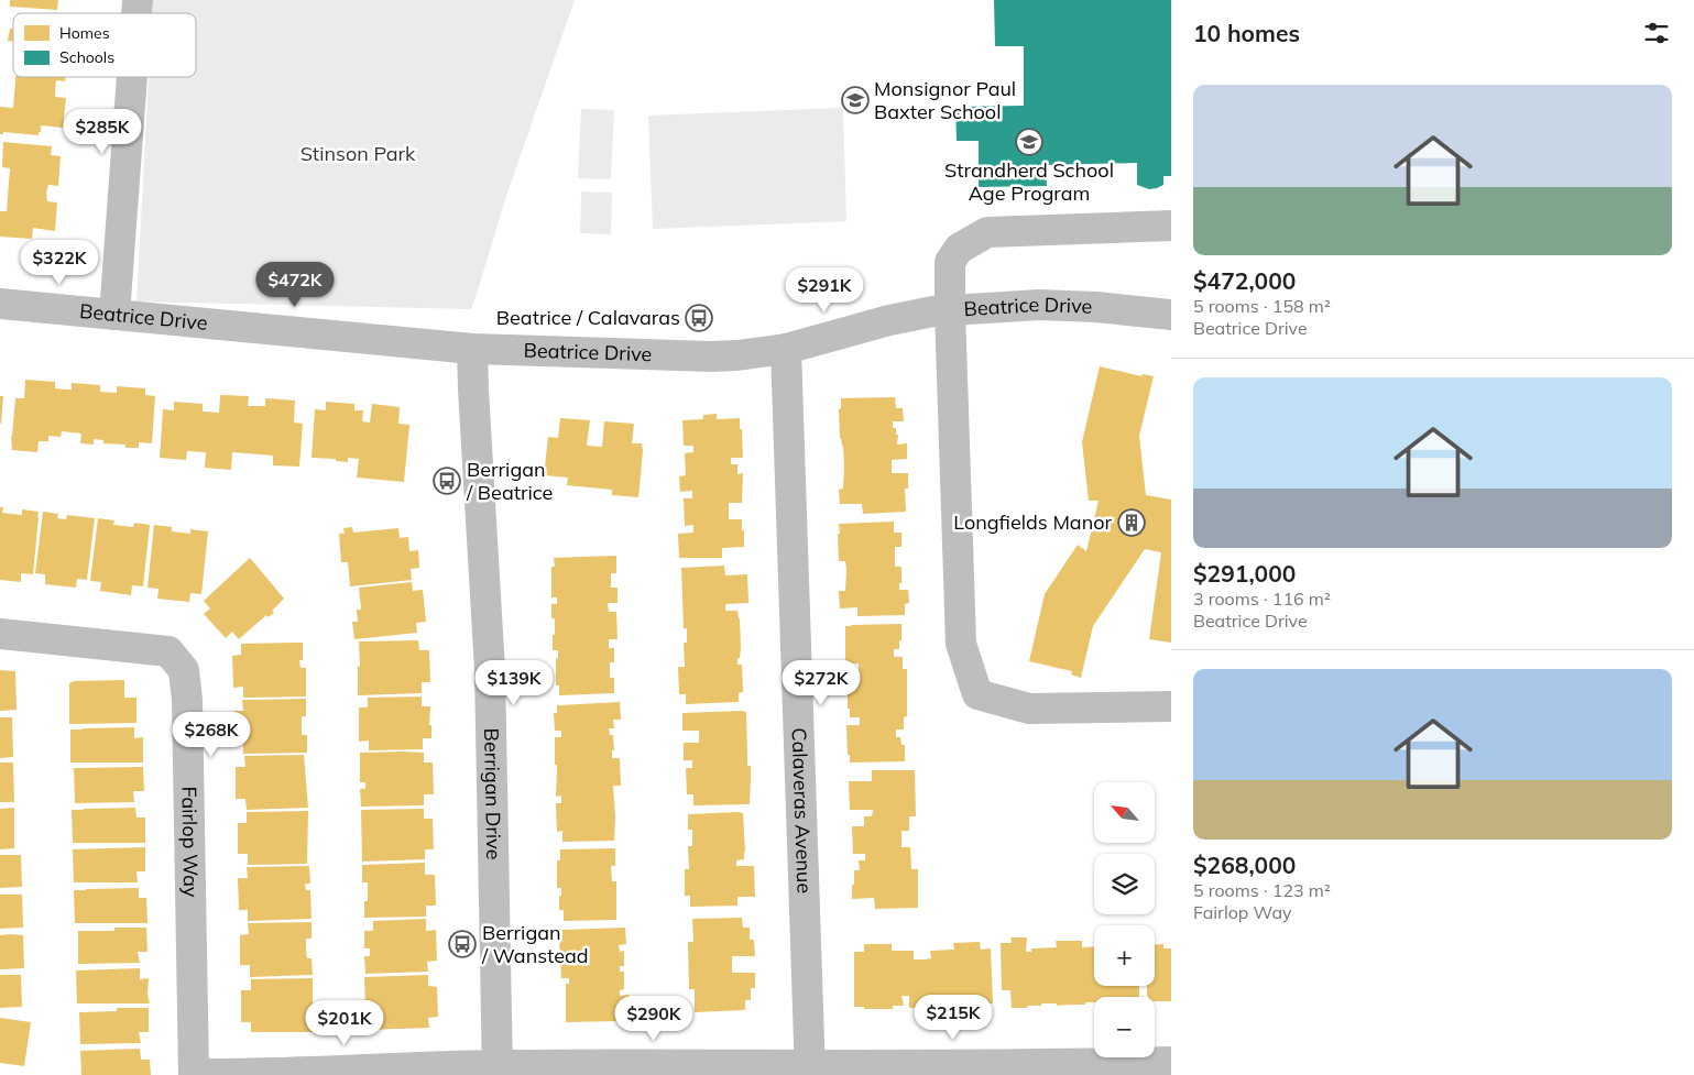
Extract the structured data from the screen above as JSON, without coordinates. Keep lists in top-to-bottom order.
{
  "streets": {
    "street": [
      "Beatrice Drive",
      "Berrigan Drive",
      "Calaveras Avenue",
      "Fairlop Way"
    ]
  },
  "crossings": [
    ["Beatrice Drive", "Berrigan Drive"],
    ["Beatrice Drive", "Calaveras Avenue"]
  ],
  "parks": ["Stinson Park"],
  "places": {
    "school or university": ["Monsignor Paul Baxter School", "Strandherd School Age Program"],
    "bus stop": ["Beatrice / Calavaras", "Berrigan / Beatrice", "Berrigan / Wanstead"],
    "building": ["Longfields Manor"]
  },
  "legend": ["Homes", "Schools"],
  "north": "top left",
  "page": {
    "heading": "10 homes",
    "list": [
      {
        "name": "$472,000",
        "note": "5 rooms · 158 m² · Beatrice Drive"
      },
      {
        "name": "$291,000",
        "note": "3 rooms · 116 m² · Beatrice Drive"
      },
      {
        "name": "$268,000",
        "note": "5 rooms · 123 m² · Fairlop Way"
      }
    ],
    "price": [
      "$285K",
      "$322K",
      "$472K",
      "$291K",
      "$139K",
      "$272K",
      "$268K",
      "$215K",
      "$290K",
      "$201K"
    ],
    "map_buttons": ["+", "−"]
  }
}
